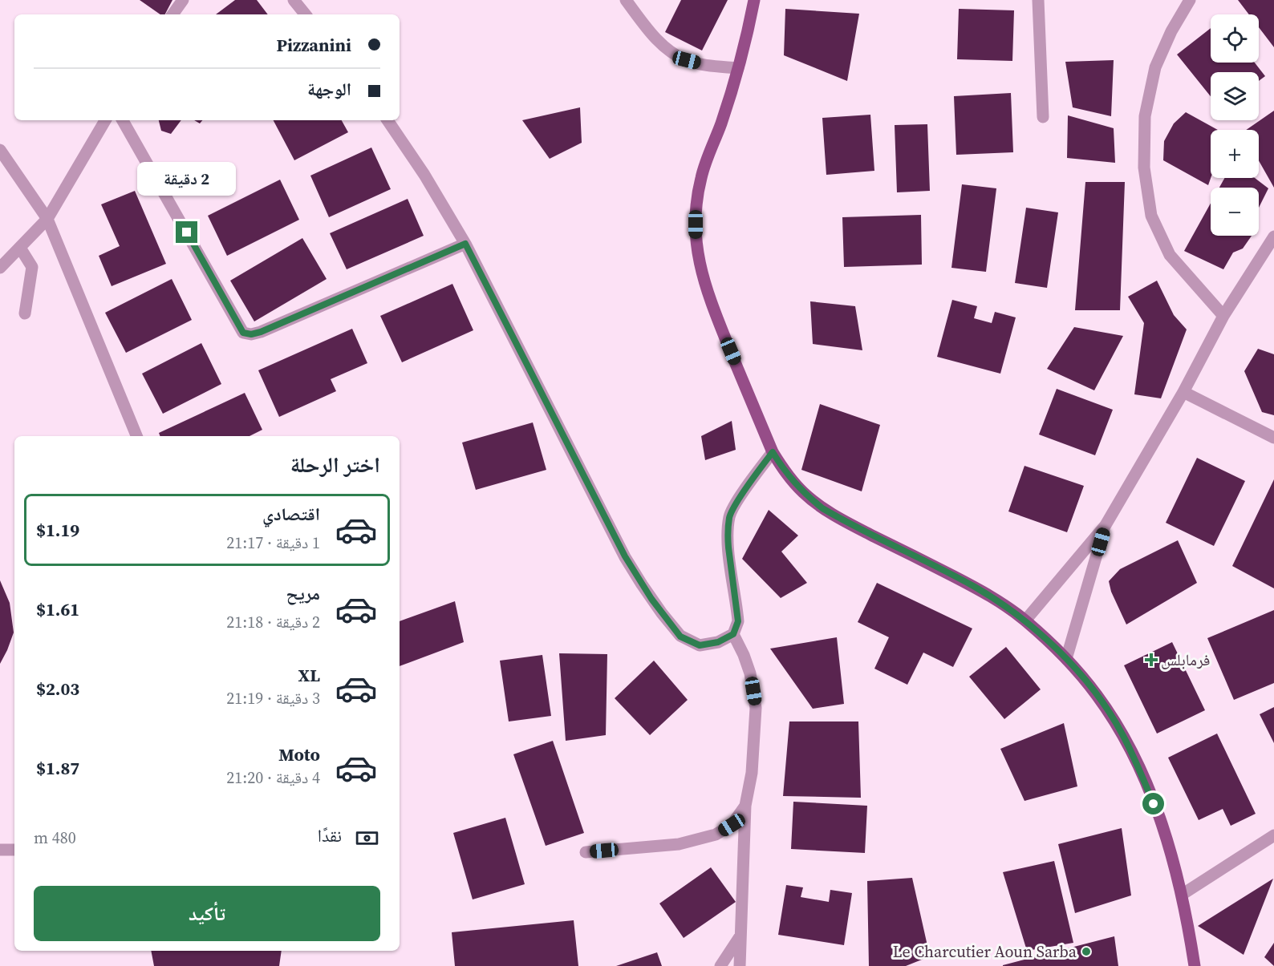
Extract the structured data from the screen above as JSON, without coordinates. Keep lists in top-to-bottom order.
{
  "places": {
    "health": ["فرمابلس"],
    "other": ["Le Charcutier Aoun Sarba"]
  },
  "page": {
    "map_buttons": ["+", "−"],
    "banner": ["Pizzanini", "الوجهة"],
    "bubble": "2 دقيقة",
    "heading": "اختر الرحلة",
    "list": [
      {
        "name": "اقتصادي",
        "note": "1 دقيقة · 21:17",
        "value": "$1.19"
      },
      {
        "name": "مريح",
        "note": "2 دقيقة · 21:18",
        "value": "$1.61"
      },
      {
        "name": "XL",
        "note": "3 دقيقة · 21:19",
        "value": "$2.03"
      },
      {
        "name": "Moto",
        "note": "4 دقيقة · 21:20",
        "value": "$1.87"
      }
    ],
    "pay": ["نقدًا", "480 m"],
    "buttons": "تأكيد"
  }
}
